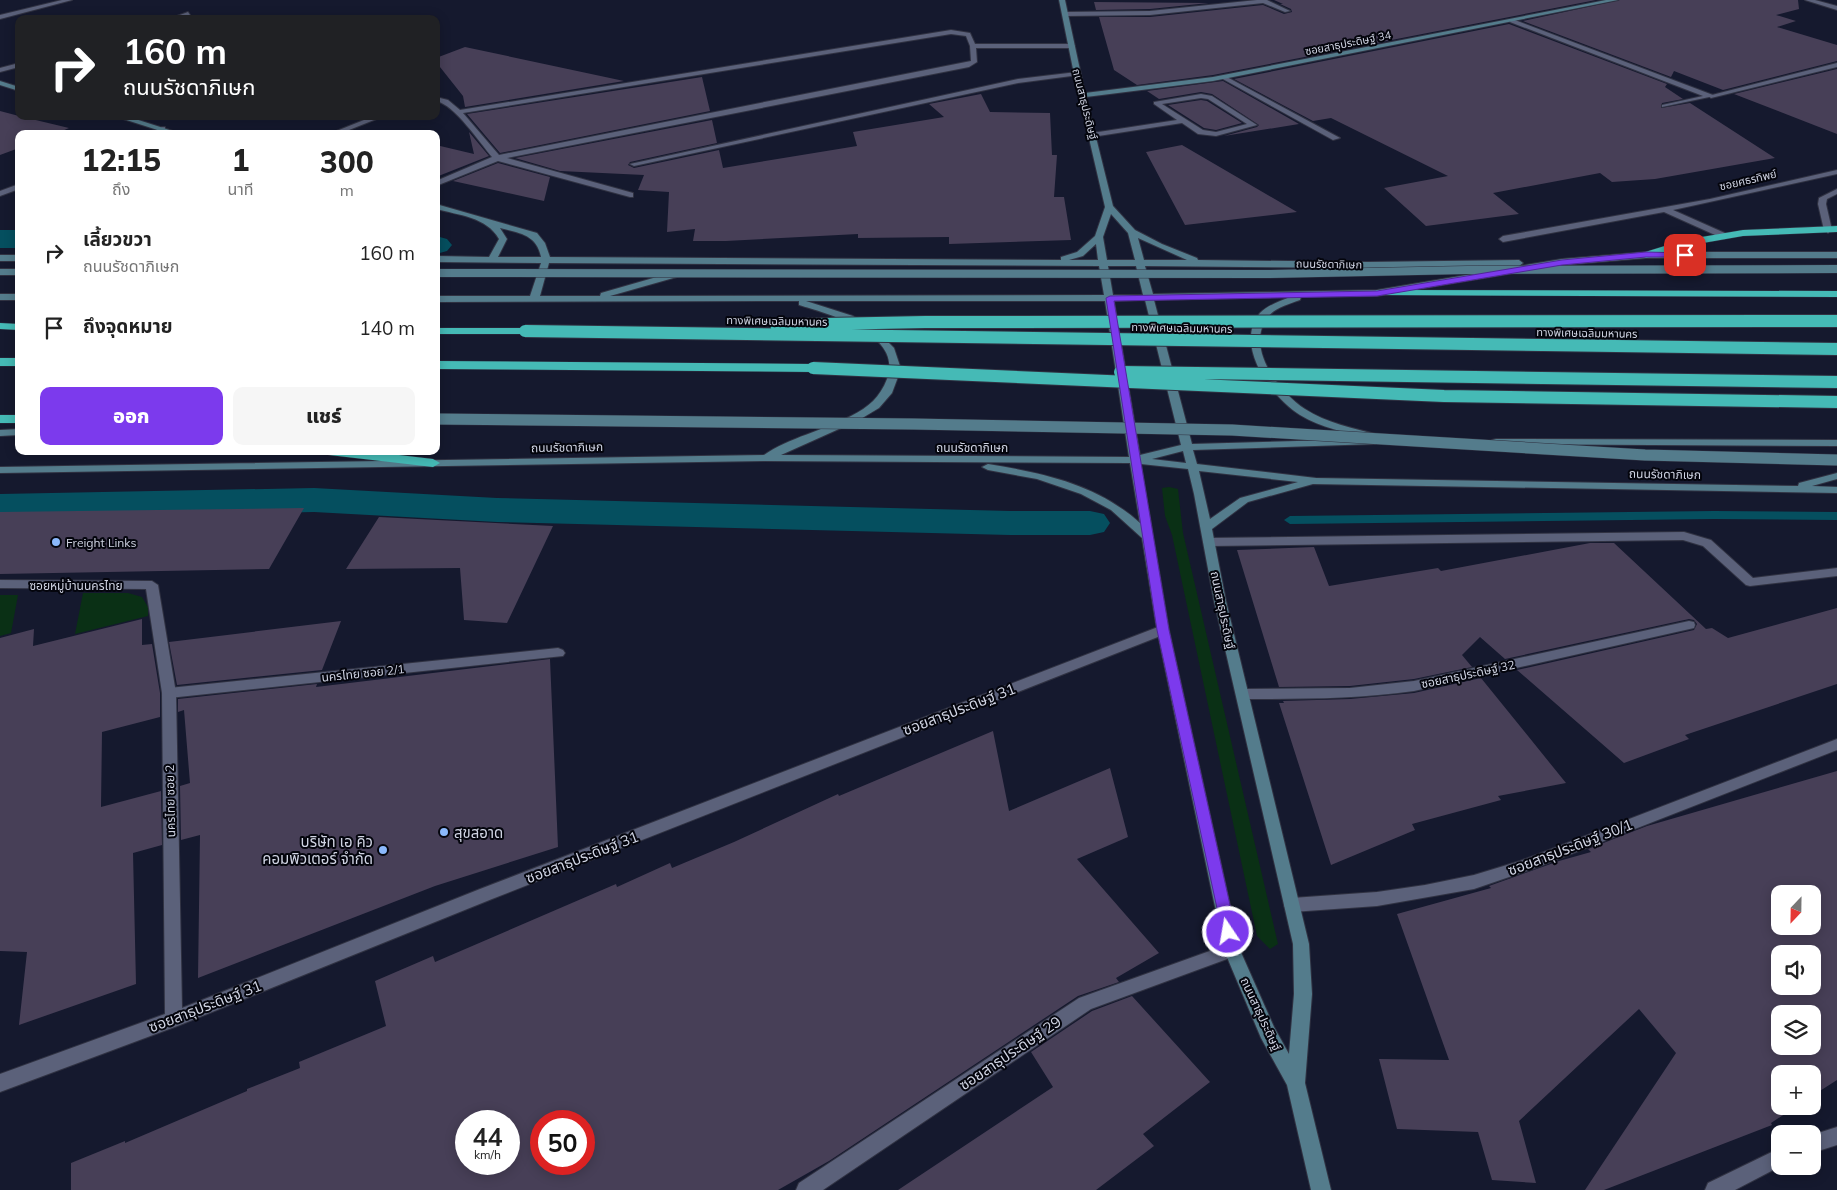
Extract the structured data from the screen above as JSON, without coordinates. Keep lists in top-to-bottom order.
{
  "streets": {
    "highway": ["ทางพิเศษเฉลิมมหานคร"],
    "main road": ["ซอยสาธุประดิษฐ์ 34", "ถนนสาธุประดิษฐ์", "ถนนรัชดาภิเษก"],
    "street": [
      "ซอยศธรทิพย์",
      "ซอยหมู่บ้านนครไทย",
      "นครไทย ซอย 2/1",
      "ซอยสาธุประดิษฐ์ 32",
      "ซอยสาธุประดิษฐ์ 31",
      "นครไทย ซอย 2",
      "ซอยสาธุประดิษฐ์ 30/1",
      "ซอยสาธุประดิษฐ์ 29"
    ]
  },
  "crossings": [
    ["ซอยสาธุประดิษฐ์ 34", "ถนนสาธุประดิษฐ์"],
    ["ถนนสาธุประดิษฐ์", "ถนนรัชดาภิเษก"],
    ["ถนนสาธุประดิษฐ์", "ซอยสาธุประดิษฐ์ 32"],
    ["ถนนสาธุประดิษฐ์", "ซอยสาธุประดิษฐ์ 31"],
    ["ถนนสาธุประดิษฐ์", "ซอยสาธุประดิษฐ์ 30/1"],
    ["ถนนสาธุประดิษฐ์", "ซอยสาธุประดิษฐ์ 29"],
    ["ซอยหมู่บ้านนครไทย", "นครไทย ซอย 2"],
    ["นครไทย ซอย 2/1", "นครไทย ซอย 2"],
    ["ซอยสาธุประดิษฐ์ 31", "นครไทย ซอย 2"]
  ],
  "places": ["Freight Links", "สุขสอาด", "บริษัท เอ คิว คอมพิวเตอร์ จำกัด"],
  "north": "bottom",
  "page": {
    "turn": ["160 m", "ถนนรัชดาภิเษก"],
    "eta": [
      "12:15",
      "ถึง",
      "1",
      "นาที",
      "300",
      "m"
    ],
    "list": [
      {
        "name": "เลี้ยวขวา",
        "note": "ถนนรัชดาภิเษก",
        "value": "160 m"
      },
      {
        "name": "ถึงจุดหมาย",
        "value": "140 m"
      }
    ],
    "buttons": ["ออก", "แชร์"],
    "map_buttons": ["+", "−"],
    "speed": "44 km/h",
    "limit": "50"
  }
}
